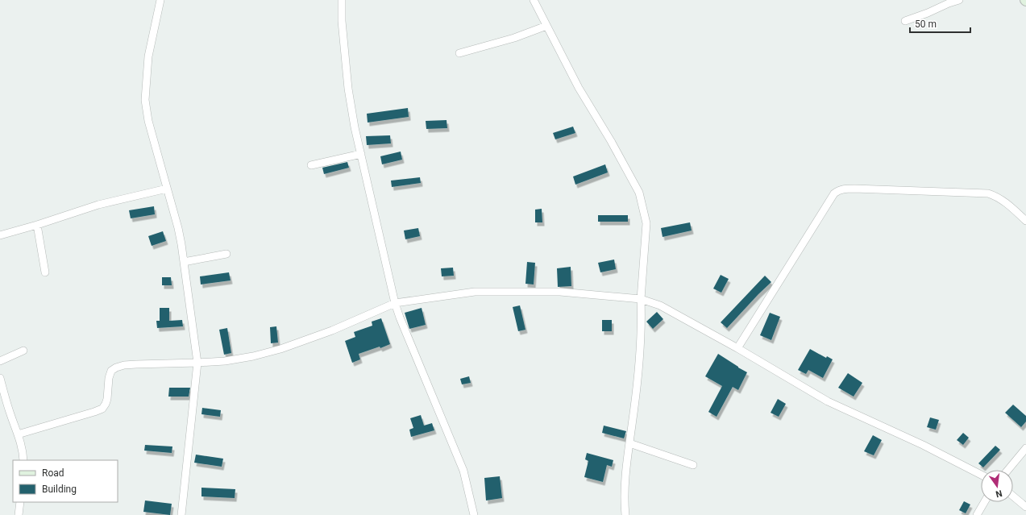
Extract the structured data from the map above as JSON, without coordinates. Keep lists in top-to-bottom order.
{
  "legend": ["Road", "Building"],
  "scale_bar": "50 m",
  "north": "bottom"
}
